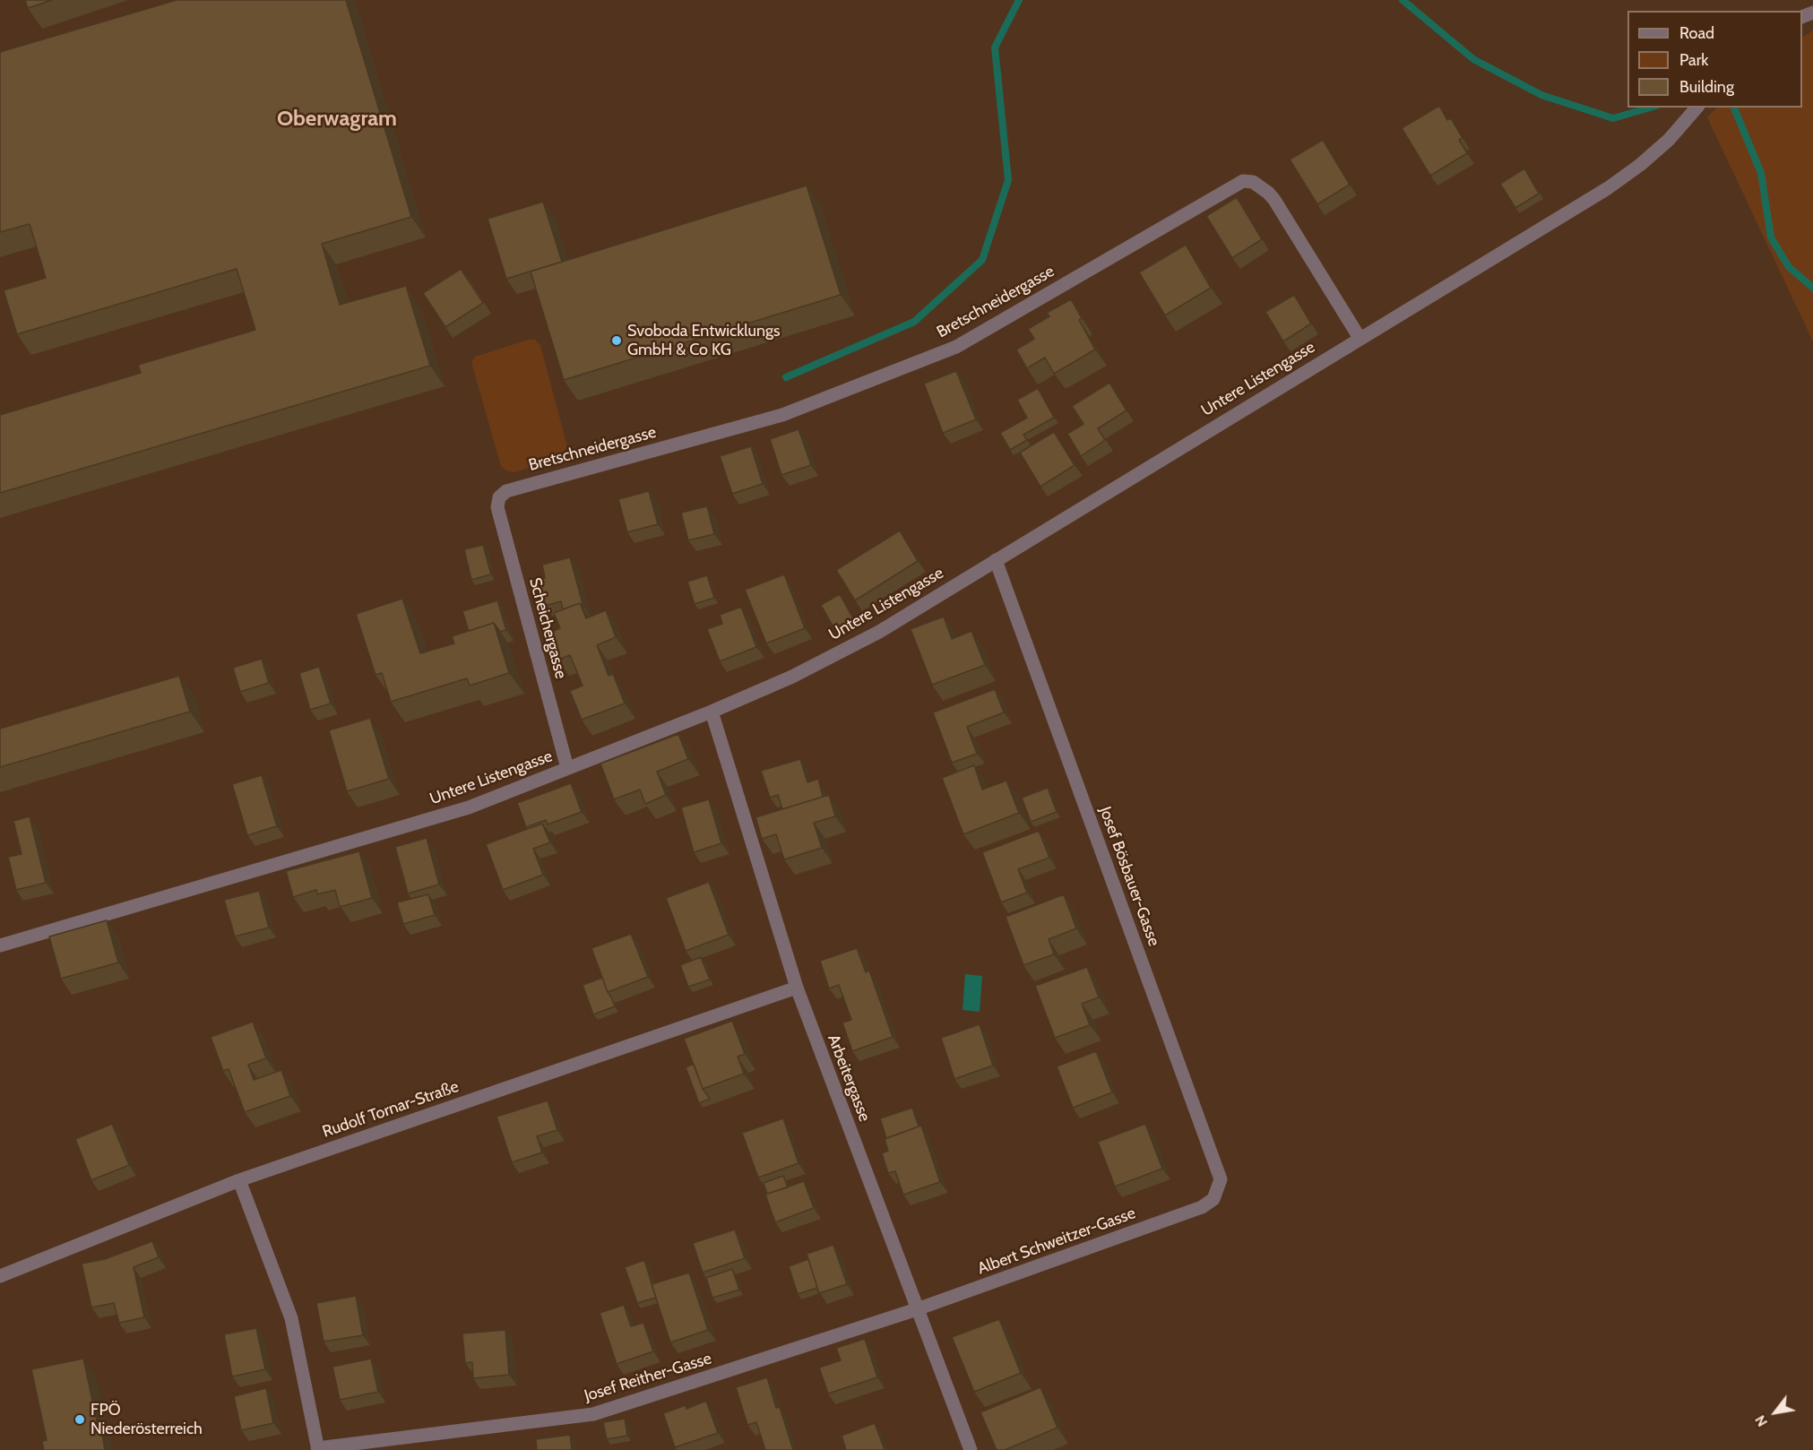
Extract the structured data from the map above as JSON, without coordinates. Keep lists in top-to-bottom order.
{
  "streets": {
    "street": [
      "Bretschneidergasse",
      "Untere Listengasse",
      "Scheichergasse",
      "Josef Bösbauer-Gasse",
      "Arbeitergasse",
      "Rudolf Tornar-Straße",
      "Albert Schweitzer-Gasse",
      "Josef Reither-Gasse"
    ]
  },
  "crossings": [
    ["Bretschneidergasse", "Untere Listengasse"],
    ["Bretschneidergasse", "Scheichergasse"],
    ["Untere Listengasse", "Scheichergasse"],
    ["Untere Listengasse", "Josef Bösbauer-Gasse"],
    ["Untere Listengasse", "Arbeitergasse"],
    ["Josef Bösbauer-Gasse", "Albert Schweitzer-Gasse"],
    ["Arbeitergasse", "Rudolf Tornar-Straße"],
    ["Arbeitergasse", "Albert Schweitzer-Gasse"],
    ["Arbeitergasse", "Josef Reither-Gasse"],
    ["Albert Schweitzer-Gasse", "Josef Reither-Gasse"]
  ],
  "districts": ["Oberwagram"],
  "places": ["Svoboda Entwicklungs GmbH & Co KG", "FPÖ Niederösterreich"],
  "legend": ["Road", "Park", "Building"],
  "north": "bottom left"
}
